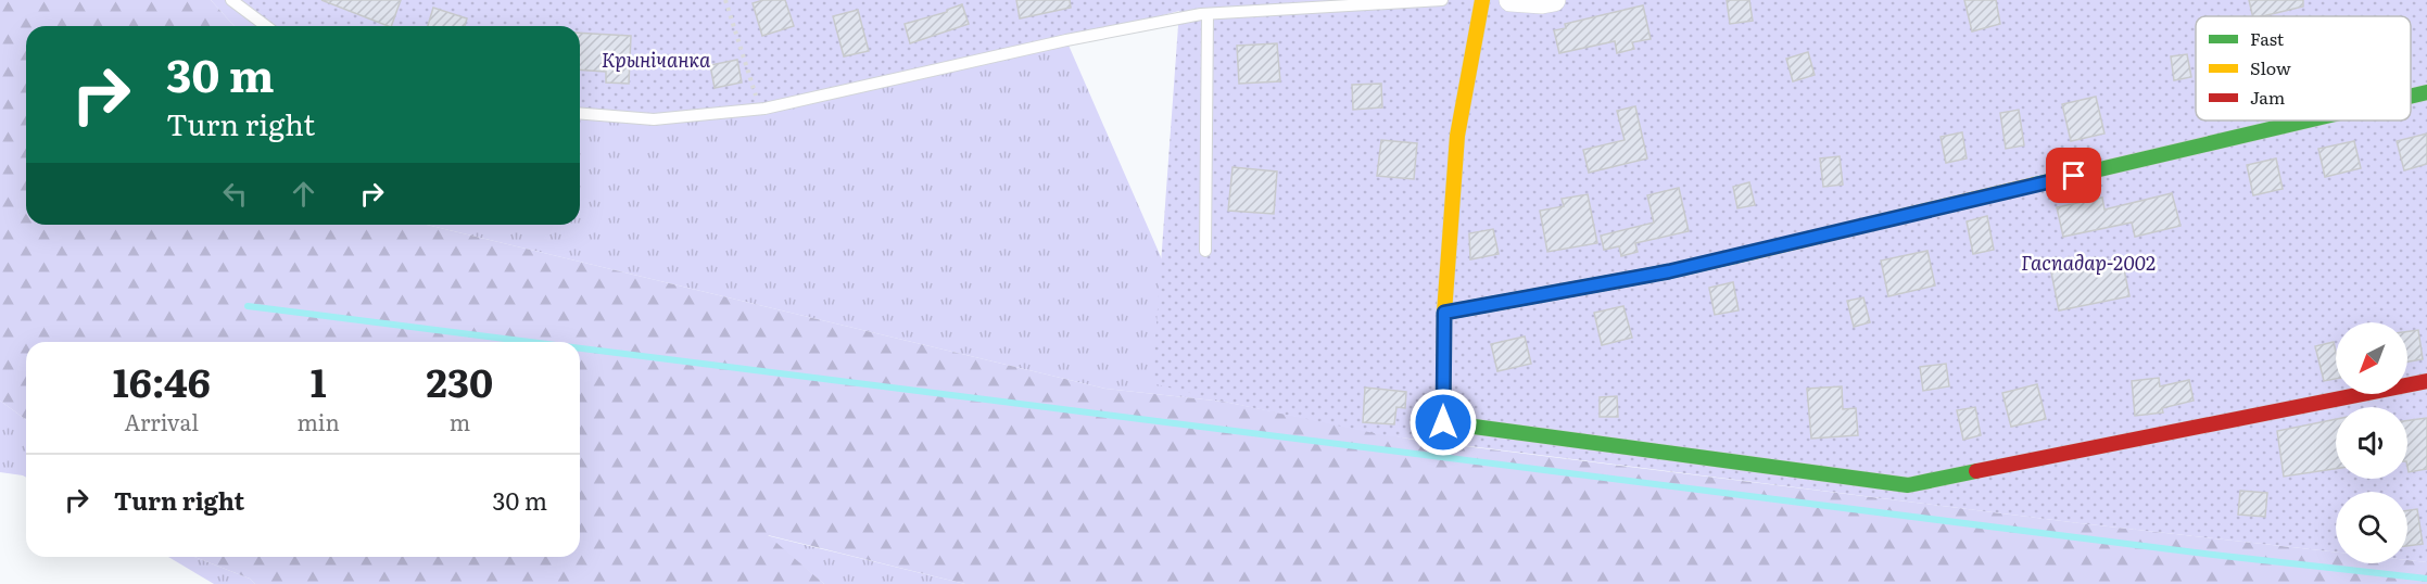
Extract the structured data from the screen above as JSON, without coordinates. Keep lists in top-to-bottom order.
{
  "parks": ["Крынічанка", "Гаспадар-2002"],
  "legend": ["Fast", "Slow", "Jam"],
  "north": "bottom left",
  "page": {
    "turn": ["30 m", "Turn right"],
    "eta": [
      "16:46",
      "Arrival",
      "1",
      "min",
      "230",
      "m"
    ],
    "list": [
      {
        "name": "Turn right",
        "value": "30 m"
      }
    ]
  }
}
